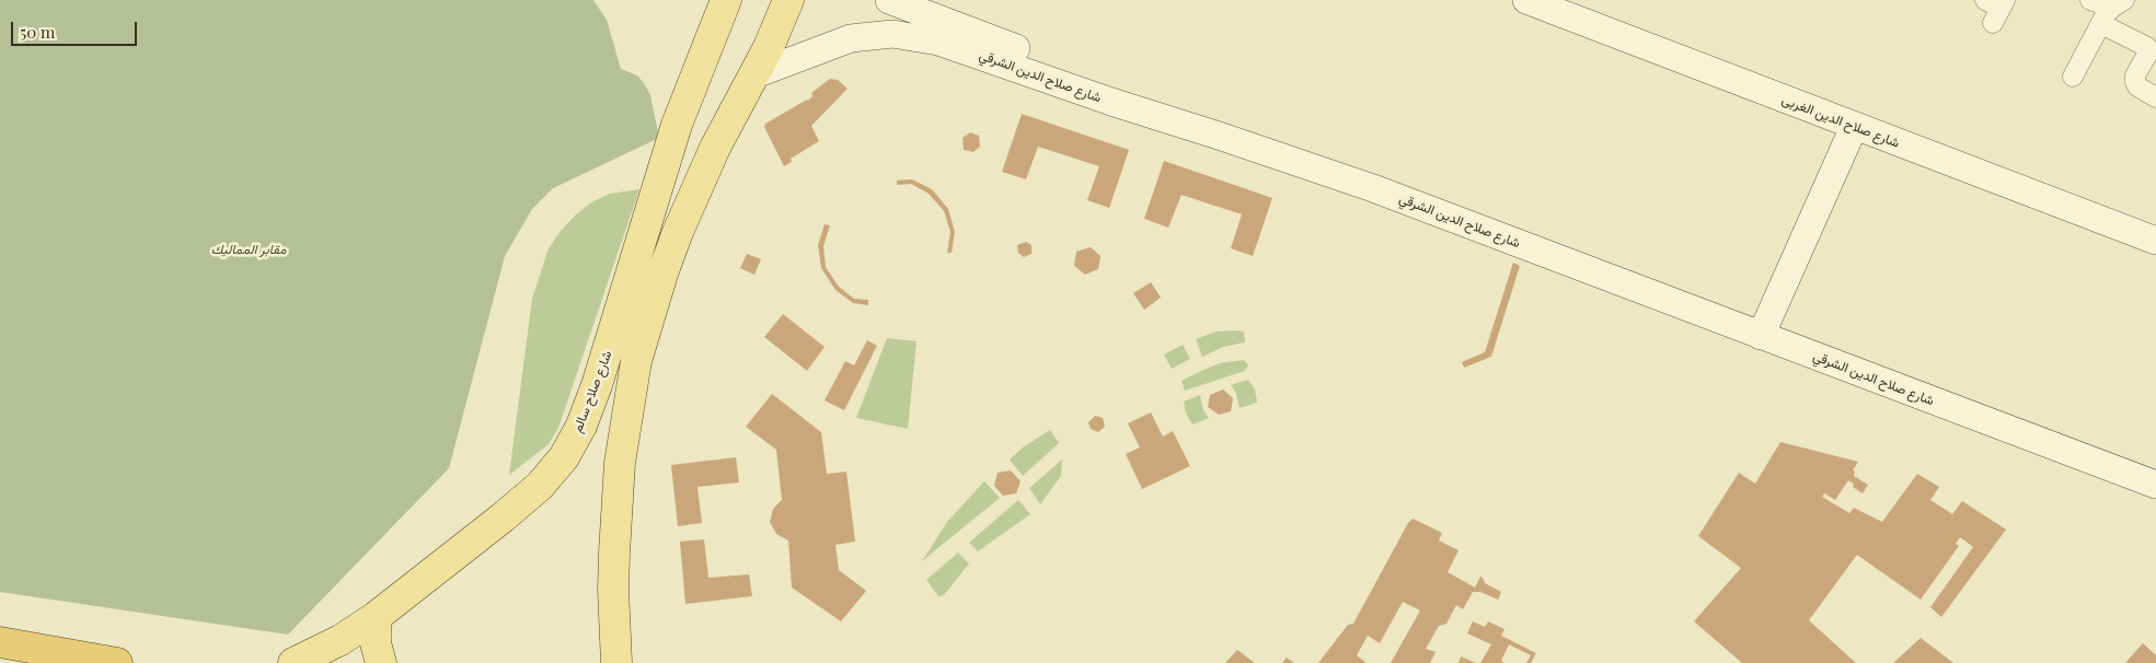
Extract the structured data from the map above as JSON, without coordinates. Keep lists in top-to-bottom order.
{
  "streets": {
    "main road": ["شارع صلاح الدين الشرقي", "شارع صلاح الدين الغربى", "شارع صلاح سالم"]
  },
  "parks": ["مقابر المماليك"],
  "scale_bar": "50 m"
}
